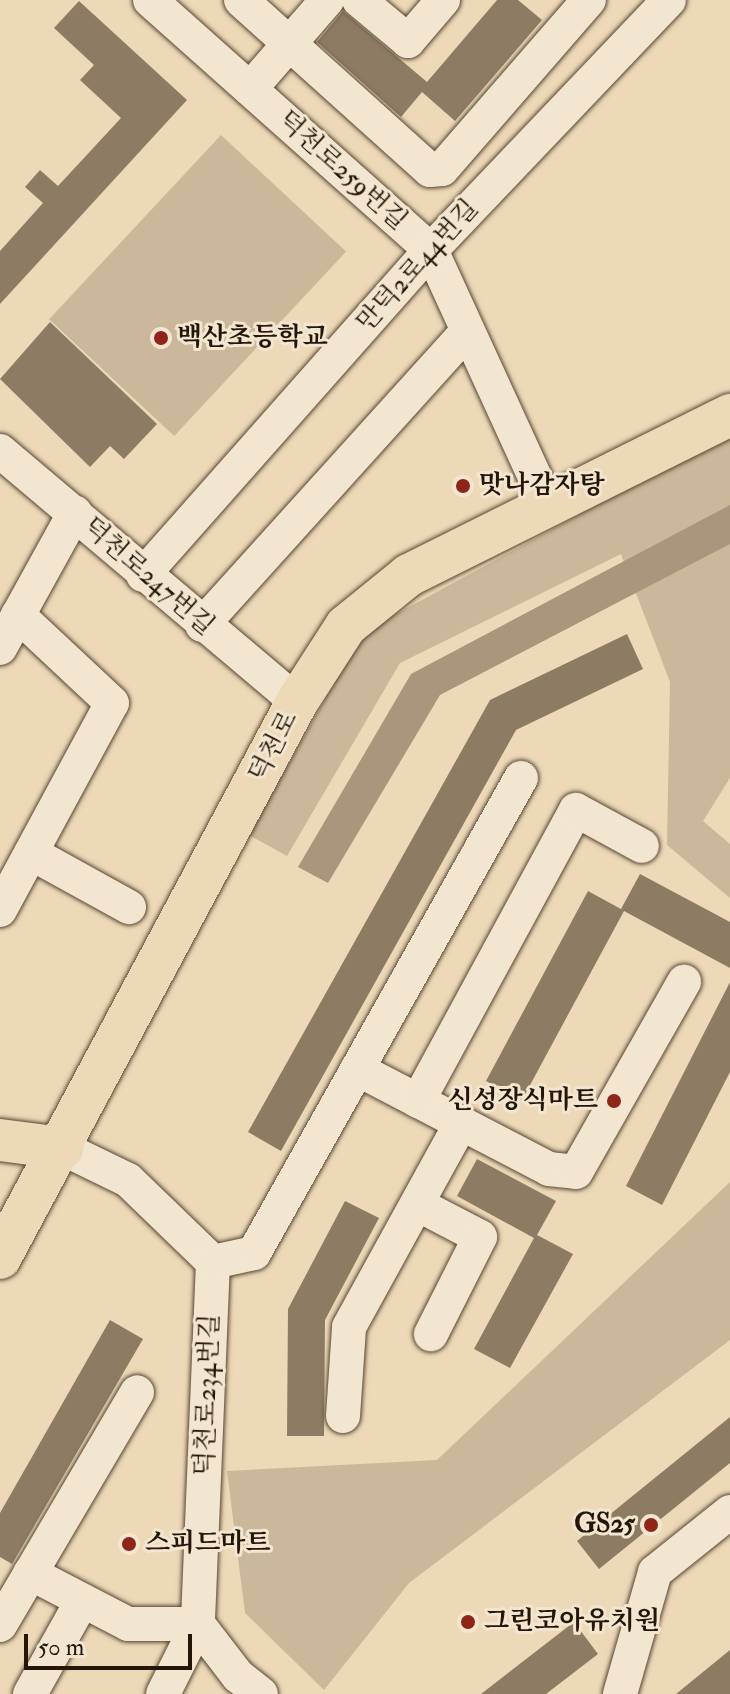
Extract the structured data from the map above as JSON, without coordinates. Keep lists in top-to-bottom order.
{
  "streets": {
    "main road": ["덕천로"],
    "street": [
      "덕천로259번길",
      "만덕2로44번길",
      "덕천로247번길",
      "덕천로234번길"
    ]
  },
  "crossings": [
    ["덕천로259번길", "만덕2로44번길"],
    ["덕천로259번길", "덕천로"],
    ["만덕2로44번길", "덕천로247번길"],
    ["덕천로247번길", "덕천로"]
  ],
  "places": [
    "백산초등학교",
    "맛나감자탕",
    "신성장식마트",
    "GS25",
    "스피드마트",
    "그린코아유치원"
  ],
  "scale_bar": "50 m"
}
